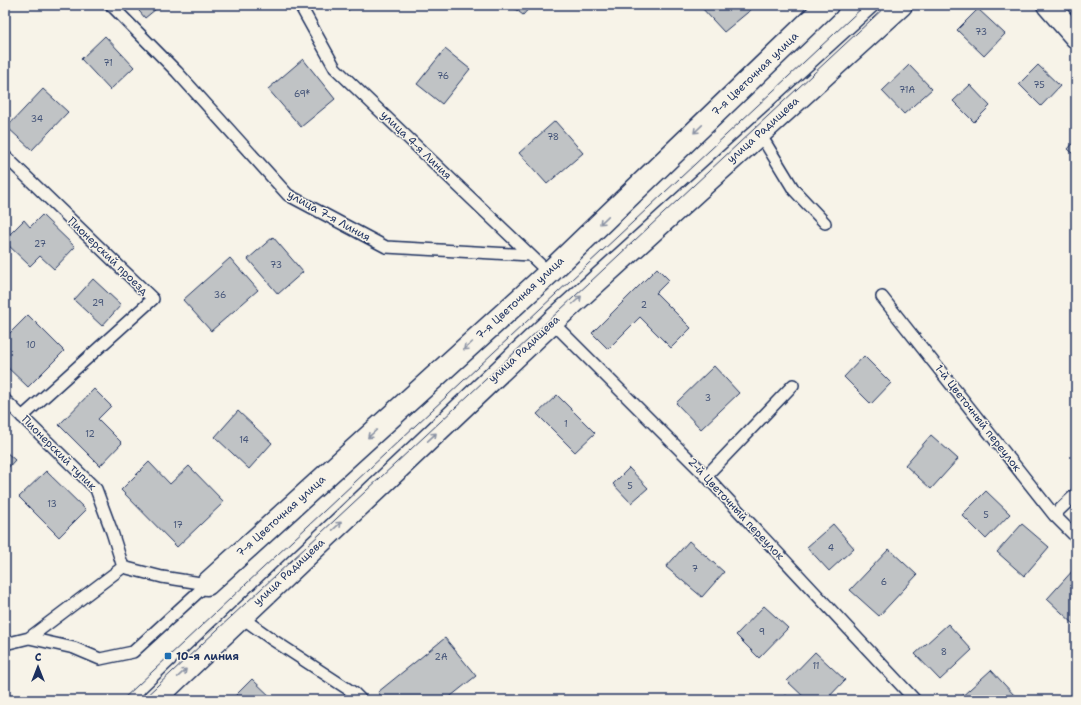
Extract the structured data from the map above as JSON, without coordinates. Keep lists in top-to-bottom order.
{
  "streets": {
    "street": ["7-я Цветочная улица", "улица Радищева"],
    "lane": [
      "улица 4-я Линия",
      "улица 7-я Линия",
      "Пионерский проезд",
      "1-й Цветочный переулок",
      "Пионерский тупик",
      "2-й Цветочный переулок"
    ]
  },
  "crossings": [
    ["7-я Цветочная улица", "улица 4-я Линия"],
    ["улица Радищева", "2-й Цветочный переулок"],
    ["улица 4-я Линия", "улица 7-я Линия"],
    ["Пионерский проезд", "Пионерский тупик"]
  ],
  "one_way": ["7-я Цветочная улица", "улица Радищева"],
  "places": {
    "transit": ["10-я линия"]
  },
  "house_numbers": [
    "73",
    "71",
    "76",
    "75",
    "71А",
    "69*",
    "34",
    "78",
    "27",
    "73",
    "36",
    "29",
    "2",
    "10",
    "3",
    "1",
    "12",
    "14",
    "5",
    "13",
    "5",
    "17",
    "4",
    "7",
    "6",
    "9",
    "8",
    "2А",
    "11"
  ],
  "north": "top"
}
